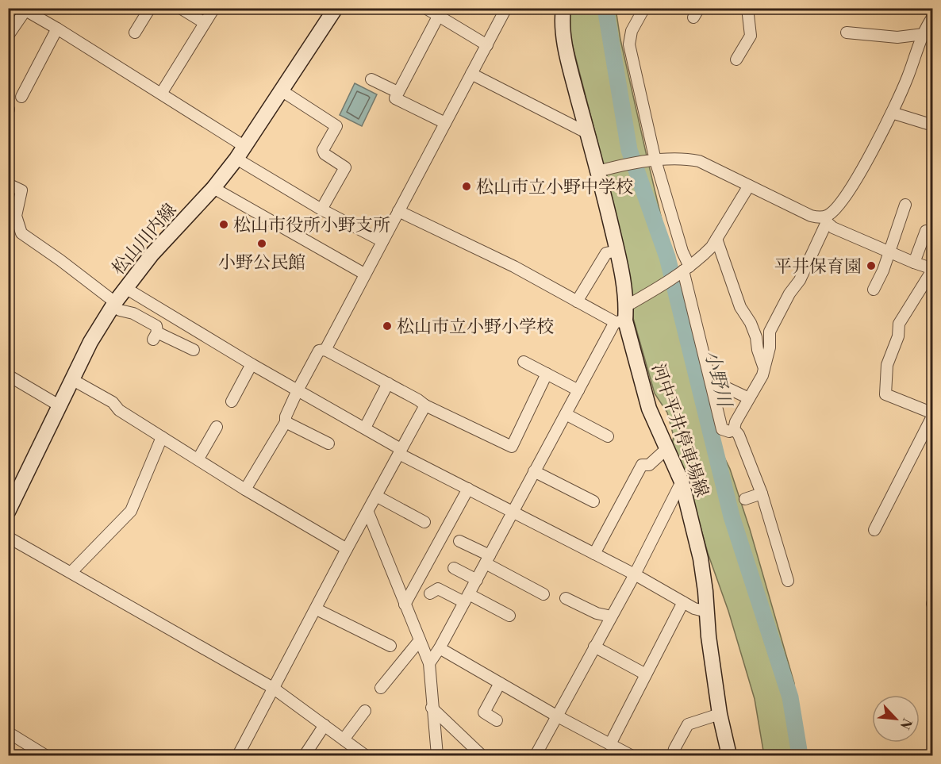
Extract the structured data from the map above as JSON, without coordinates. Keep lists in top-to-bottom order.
{
  "streets": {
    "main road": ["松山川内線", "河中平井停車場線"]
  },
  "water": ["小野川"],
  "places": [
    "松山市立小野中学校",
    "松山市役所小野支所",
    "小野公民館",
    "平井保育園",
    "松山市立小野小学校"
  ],
  "north": "bottom right"
}
